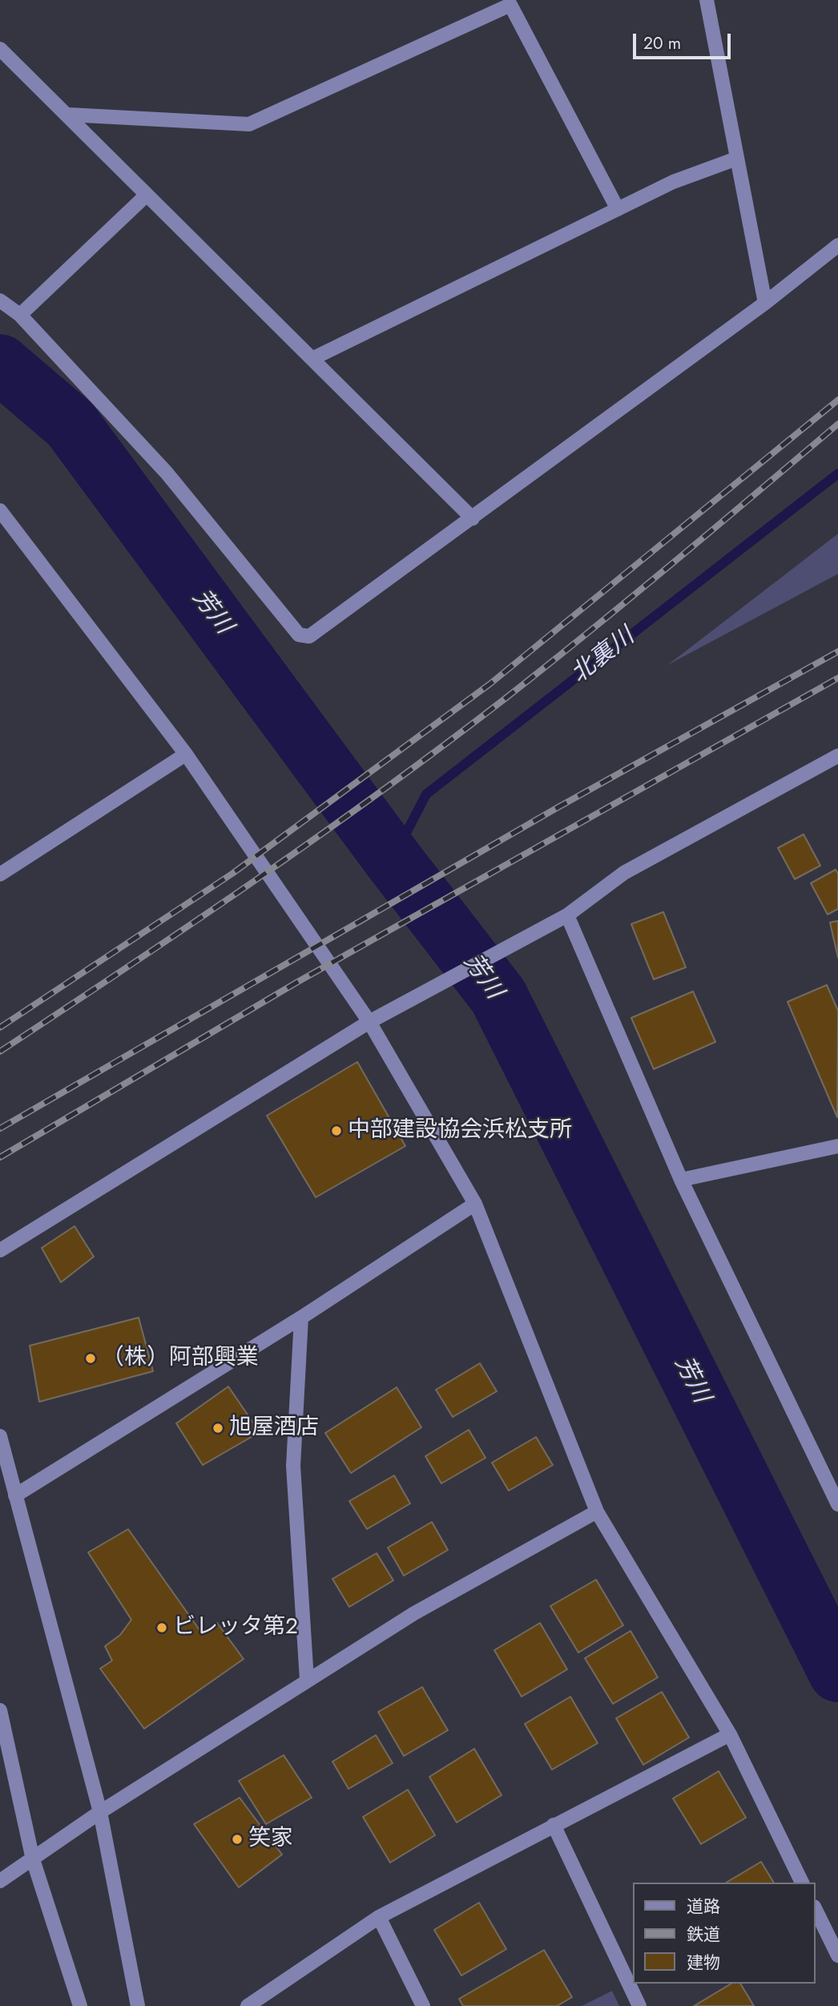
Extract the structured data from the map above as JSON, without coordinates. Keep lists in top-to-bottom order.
{
  "water": ["芳川", "北裏川"],
  "places": [
    "中部建設協会浜松支所",
    "（株）阿部興業",
    "旭屋酒店",
    "ビレッタ第2",
    "笑家"
  ],
  "legend": ["道路", "鉄道", "建物"],
  "scale_bar": "20 m"
}
